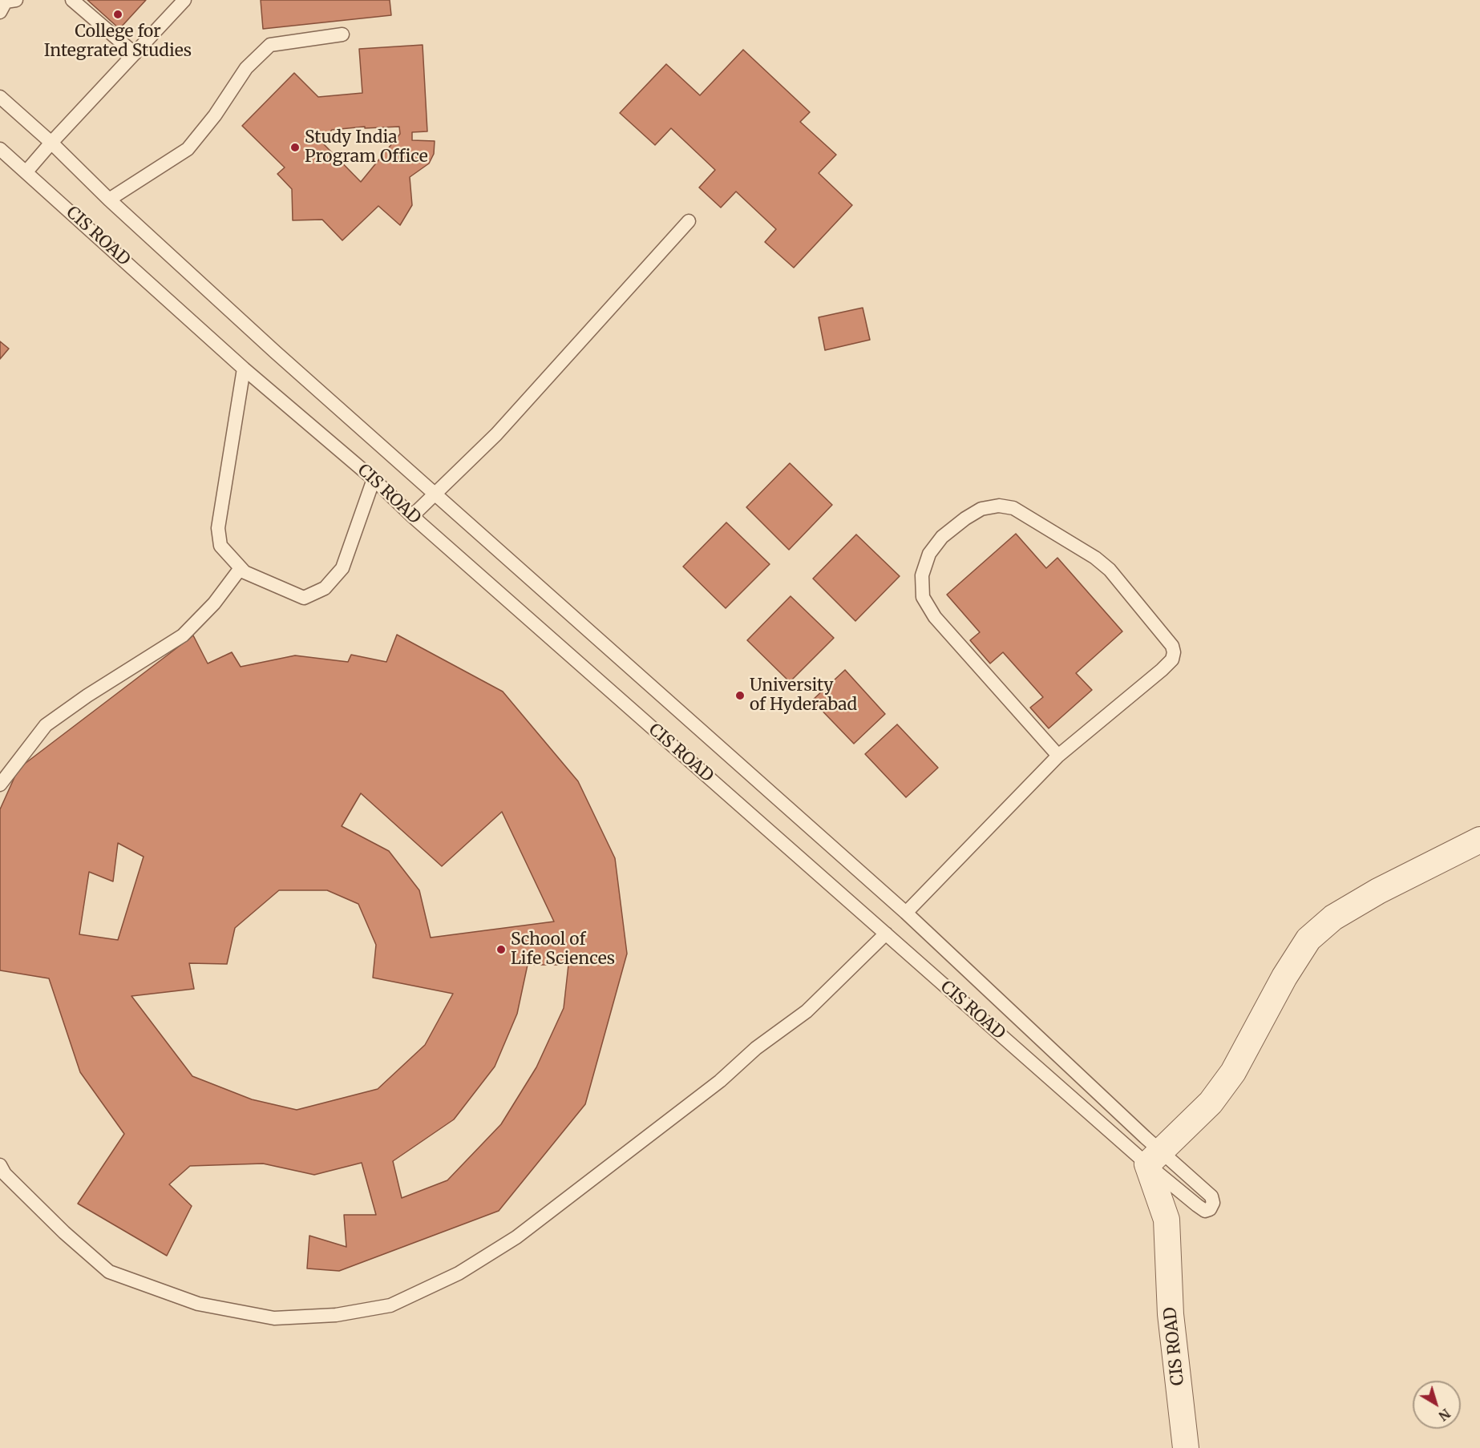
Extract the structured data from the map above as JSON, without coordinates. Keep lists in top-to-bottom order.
{
  "streets": {
    "street": ["CIS ROAD"]
  },
  "places": [
    "College for Integrated Studies",
    "Study India Program Office",
    "University of Hyderabad",
    "School of Life Sciences"
  ],
  "north": "bottom right"
}
